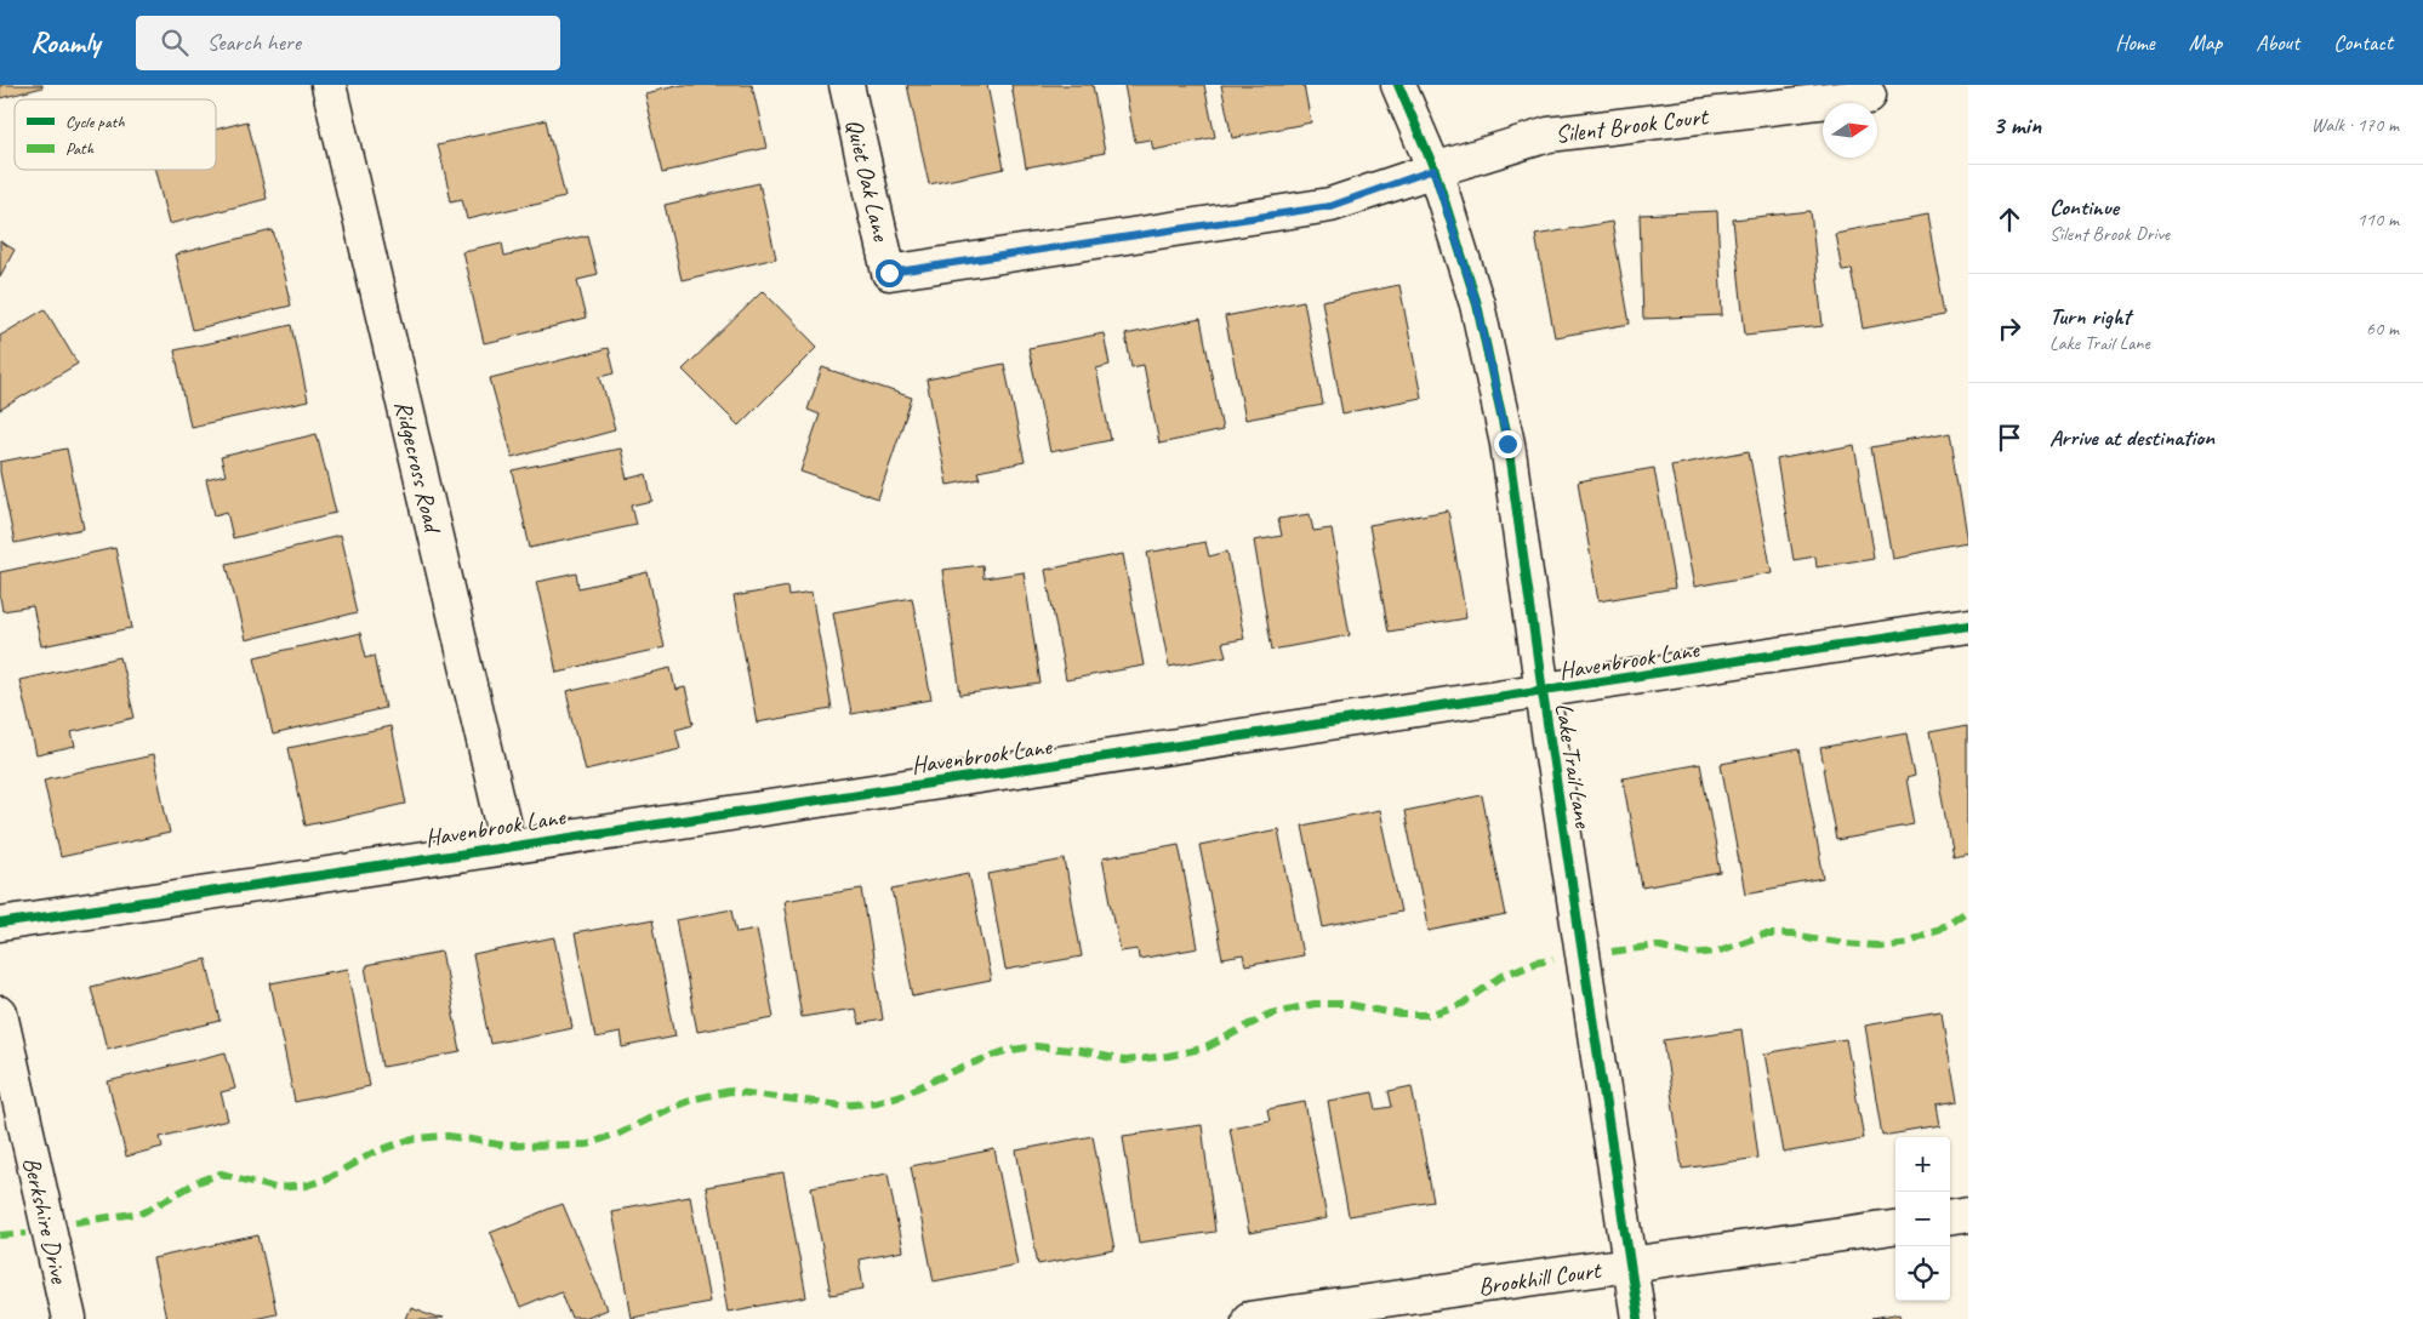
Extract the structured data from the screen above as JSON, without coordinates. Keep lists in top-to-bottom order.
{
  "streets": {
    "street": [
      "Silent Brook Court",
      "Quiet Oak Lane",
      "Ridgecross Road",
      "Havenbrook Lane",
      "Lake Trail Lane",
      "Berkshire Drive",
      "Brookhill Court"
    ]
  },
  "crossings": [
    ["Silent Brook Court", "Quiet Oak Lane"],
    ["Silent Brook Court", "Lake Trail Lane"],
    ["Ridgecross Road", "Havenbrook Lane"],
    ["Havenbrook Lane", "Lake Trail Lane"],
    ["Lake Trail Lane", "Brookhill Court"]
  ],
  "legend": ["Cycle path", "Path"],
  "north": "right",
  "page": {
    "header": "Roamly",
    "search": "Search here",
    "nav": [
      "Home",
      "Map",
      "About",
      "Contact"
    ],
    "heading": ["3 min", "Walk · 170 m"],
    "list": [
      ["Continue", "Silent Brook Drive", "110 m"],
      ["Turn right", "Lake Trail Lane", "60 m"],
      "Arrive at destination"
    ],
    "map_buttons": ["+", "−"]
  }
}
